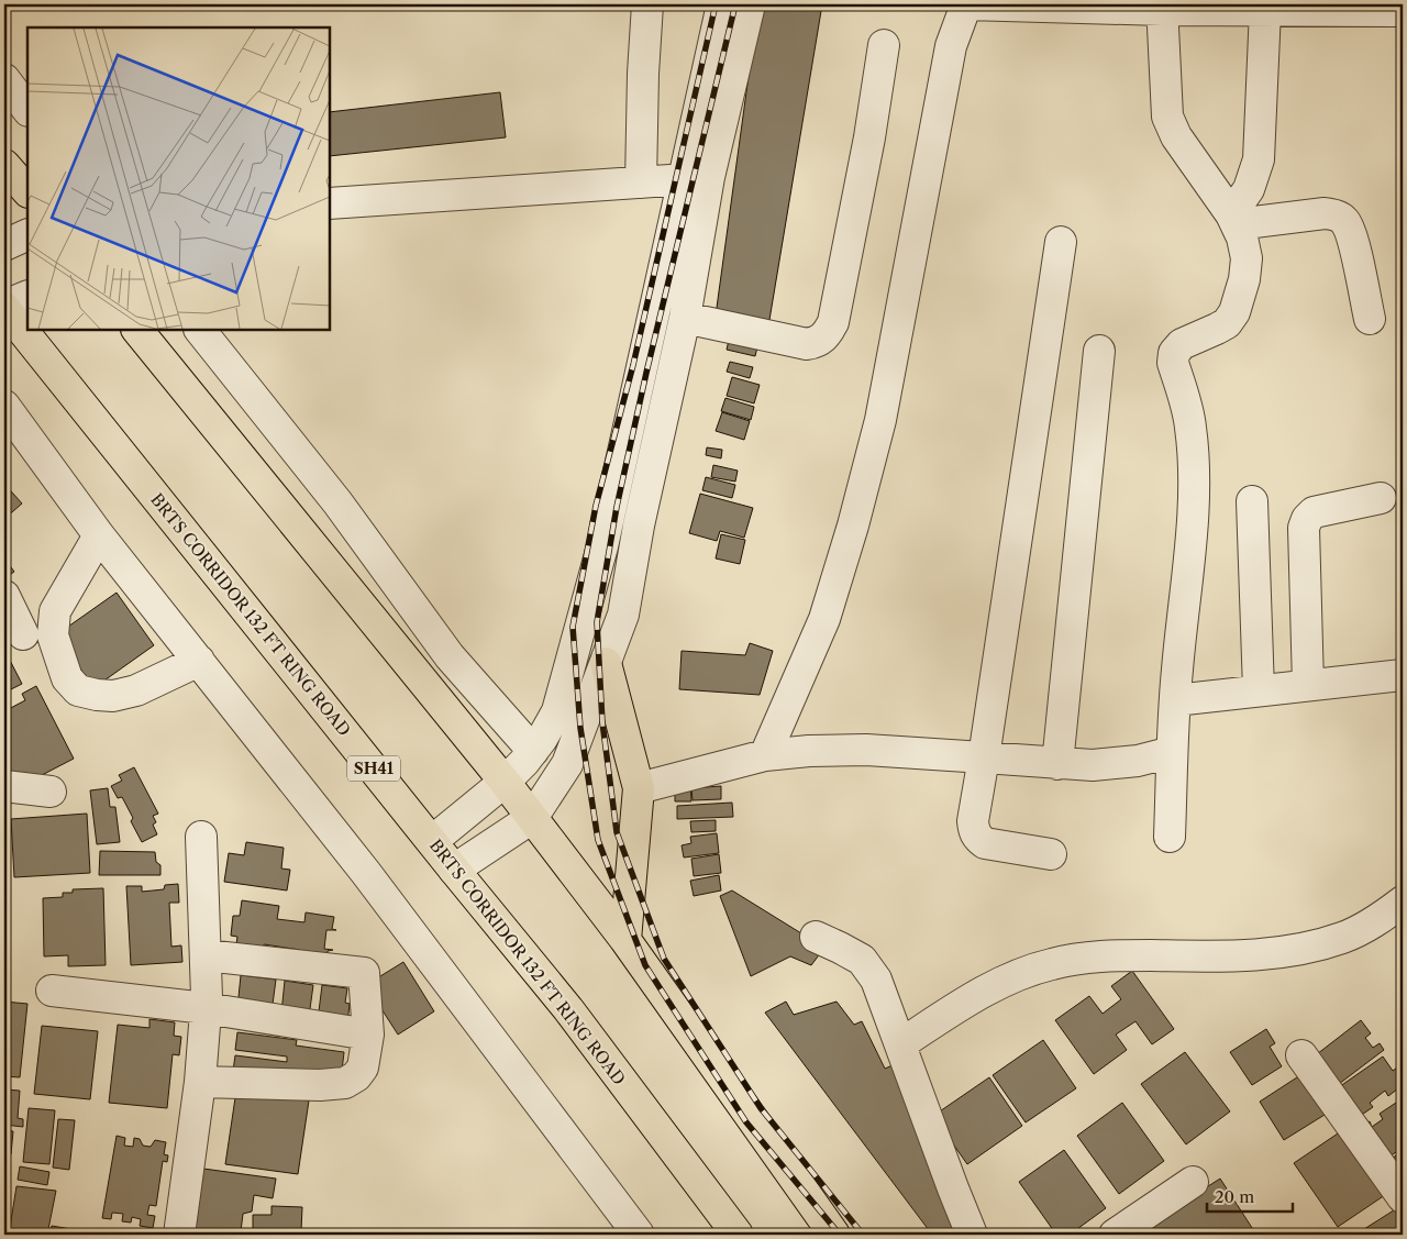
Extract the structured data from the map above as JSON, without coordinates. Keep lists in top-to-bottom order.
{
  "streets": {
    "main road": ["BRTS CORRIDOR 132 FT RING ROAD", "SH41"]
  },
  "scale_bar": "20 m"
}
